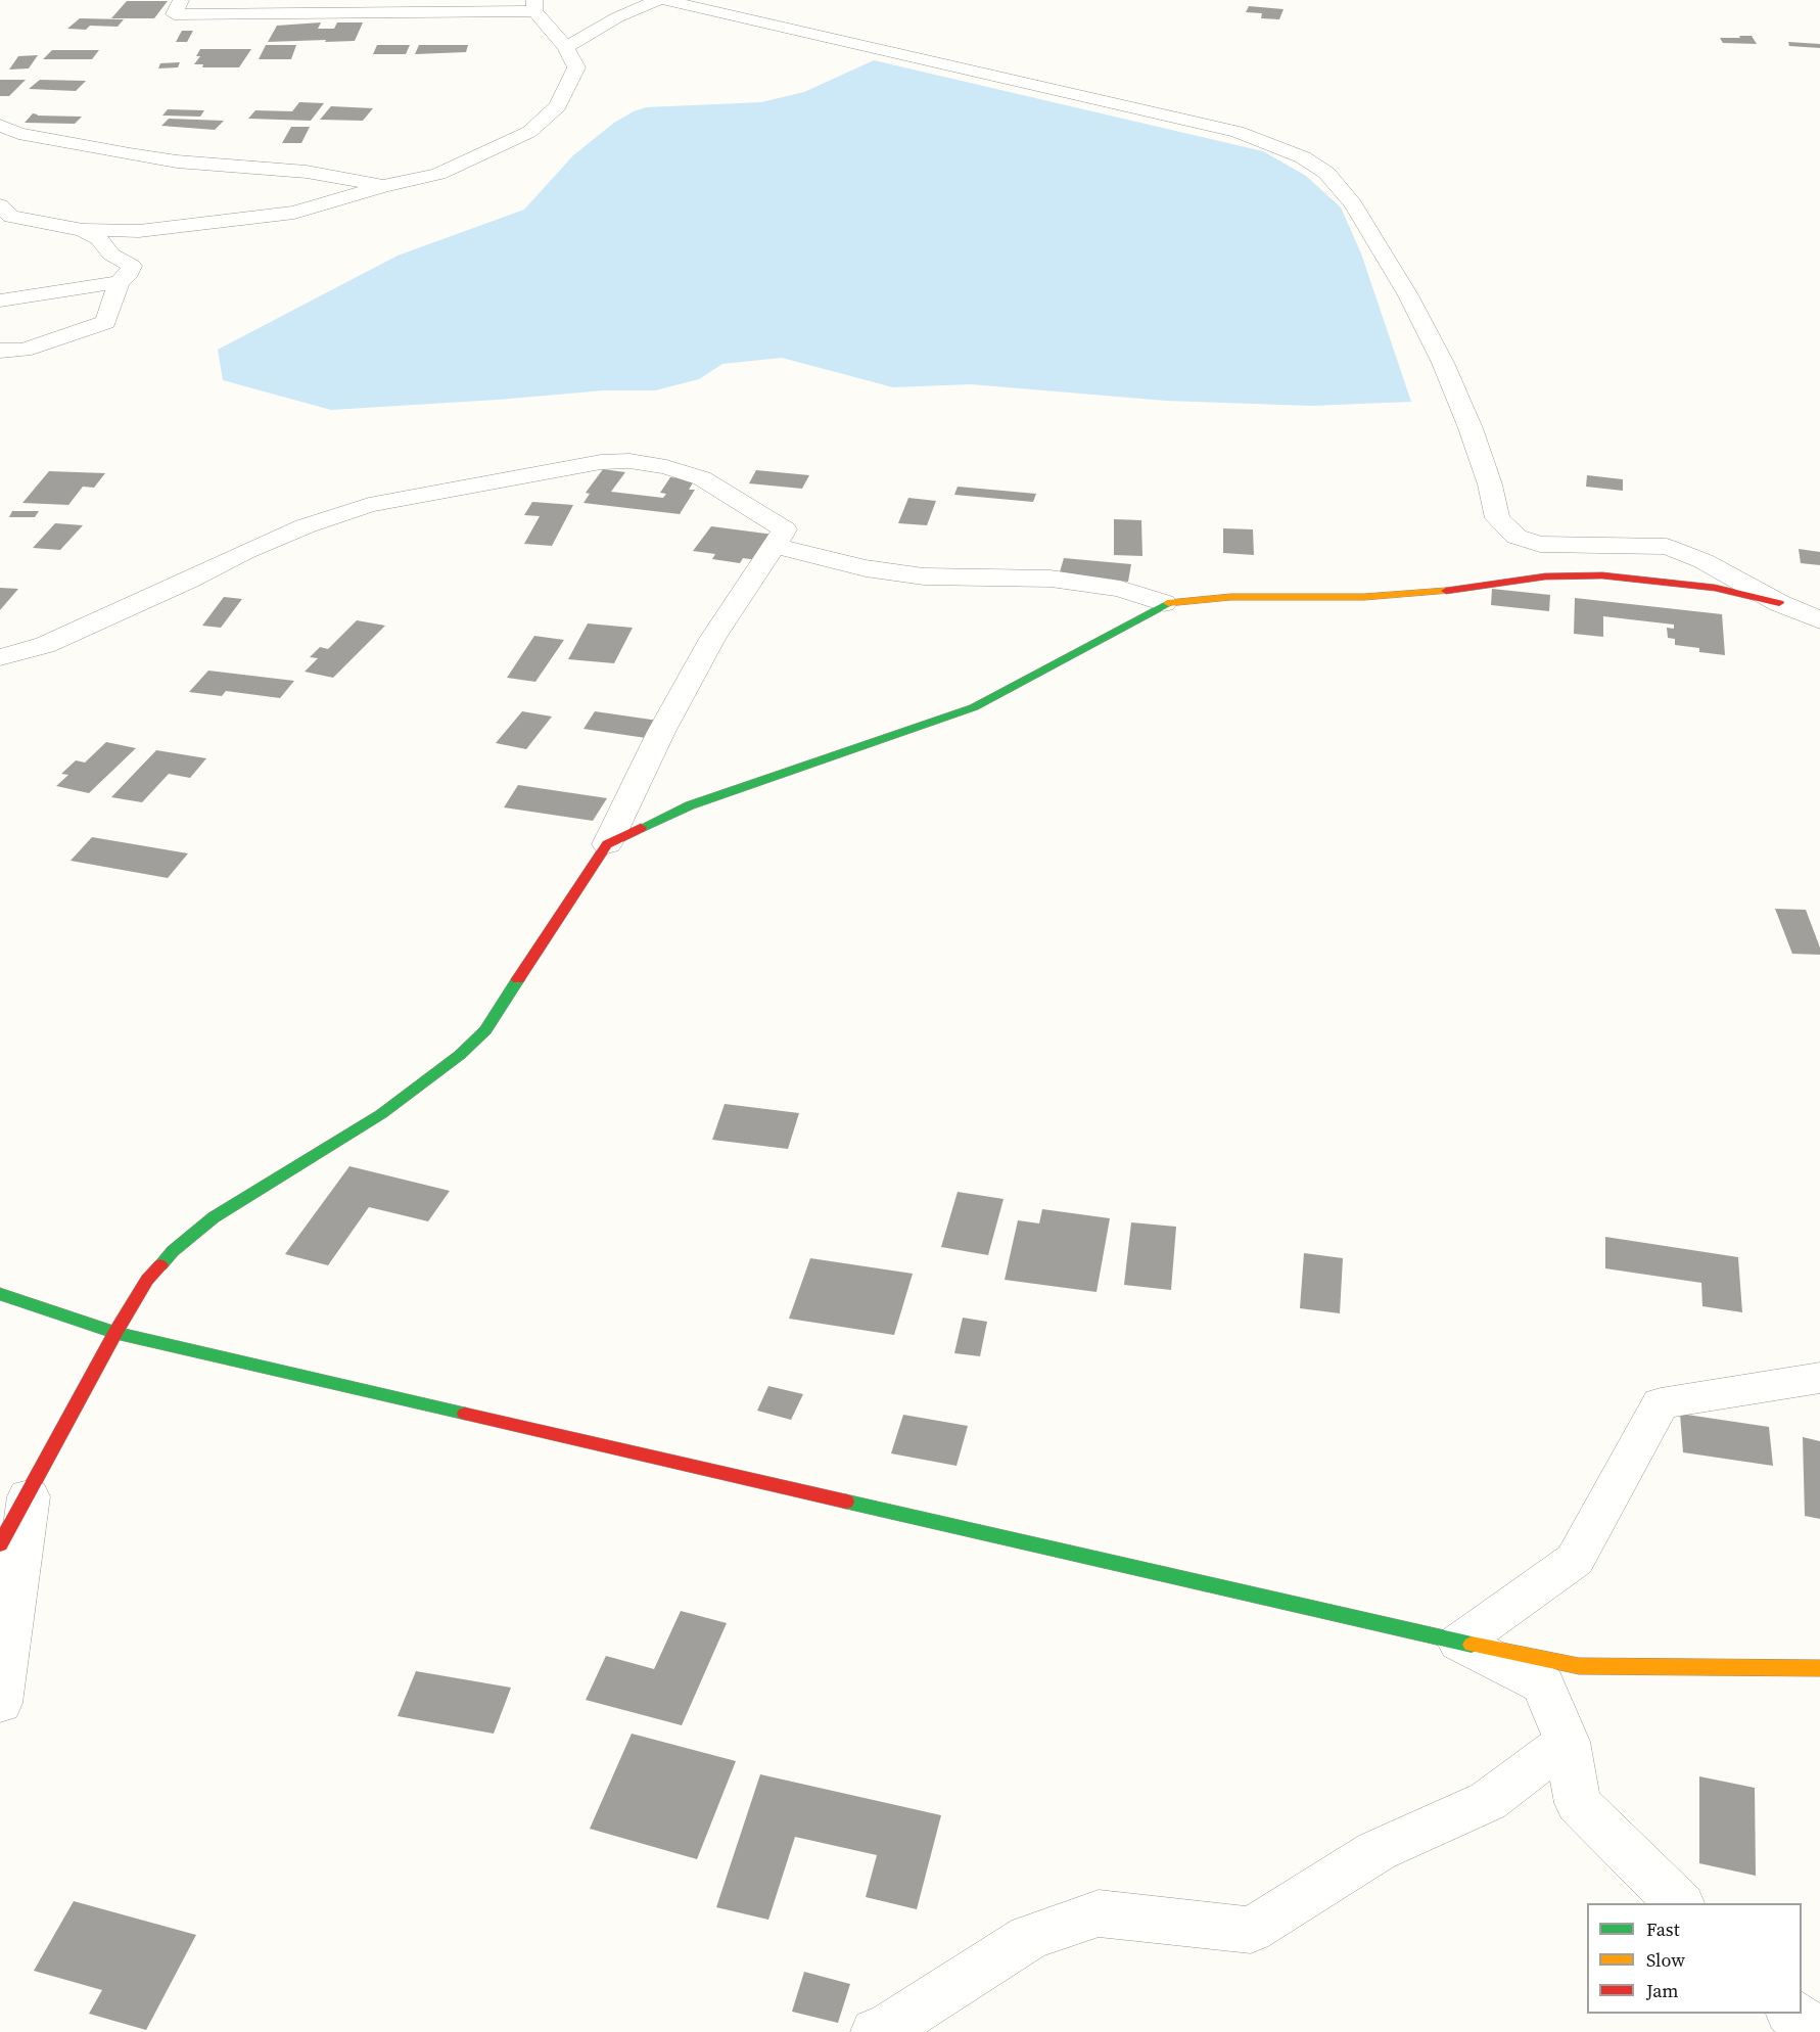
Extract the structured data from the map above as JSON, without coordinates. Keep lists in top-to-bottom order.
{
  "legend": ["Fast", "Slow", "Jam"]
}
